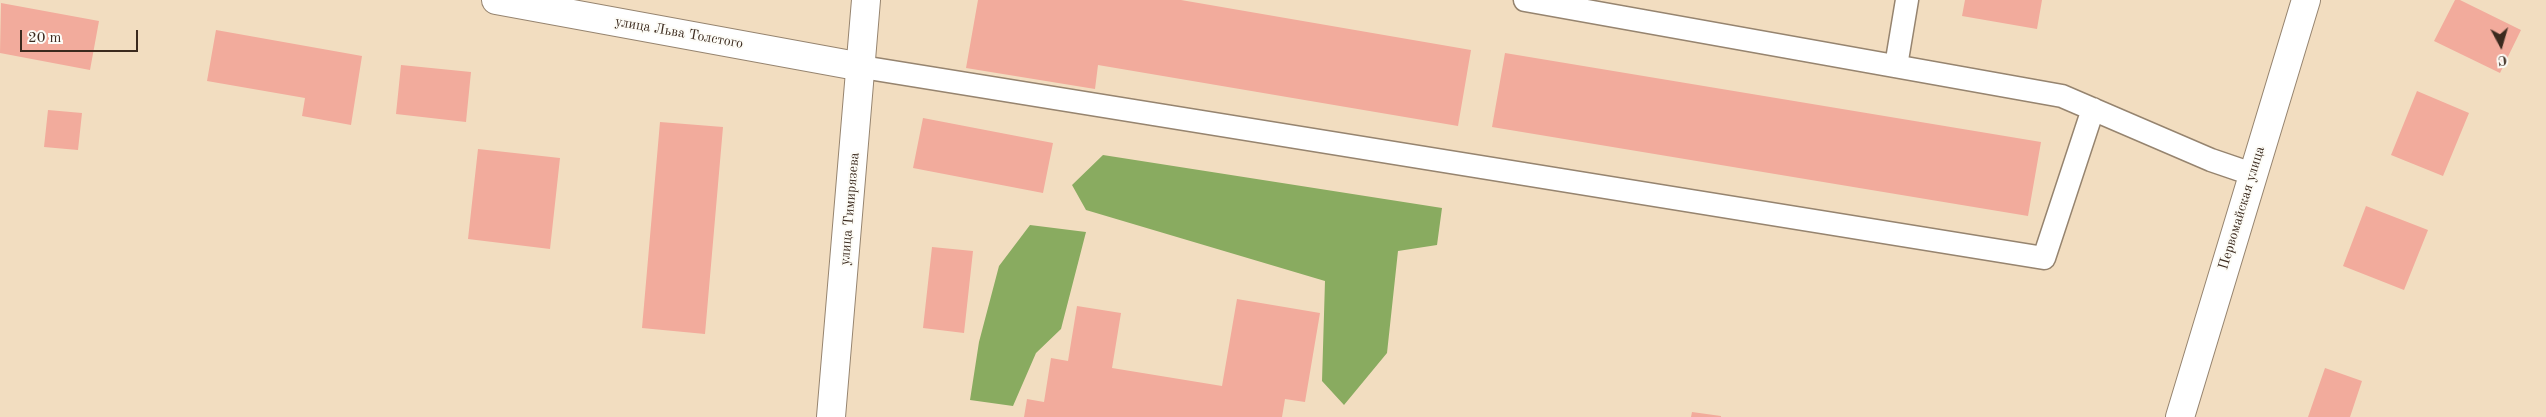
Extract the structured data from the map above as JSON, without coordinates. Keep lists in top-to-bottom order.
{
  "streets": {
    "street": ["улица Льва Толстого", "Первомайская улица", "улица Тимирязева"]
  },
  "crossings": [
    ["улица Льва Толстого", "улица Тимирязева"]
  ],
  "scale_bar": "20 m",
  "north": "bottom"
}
